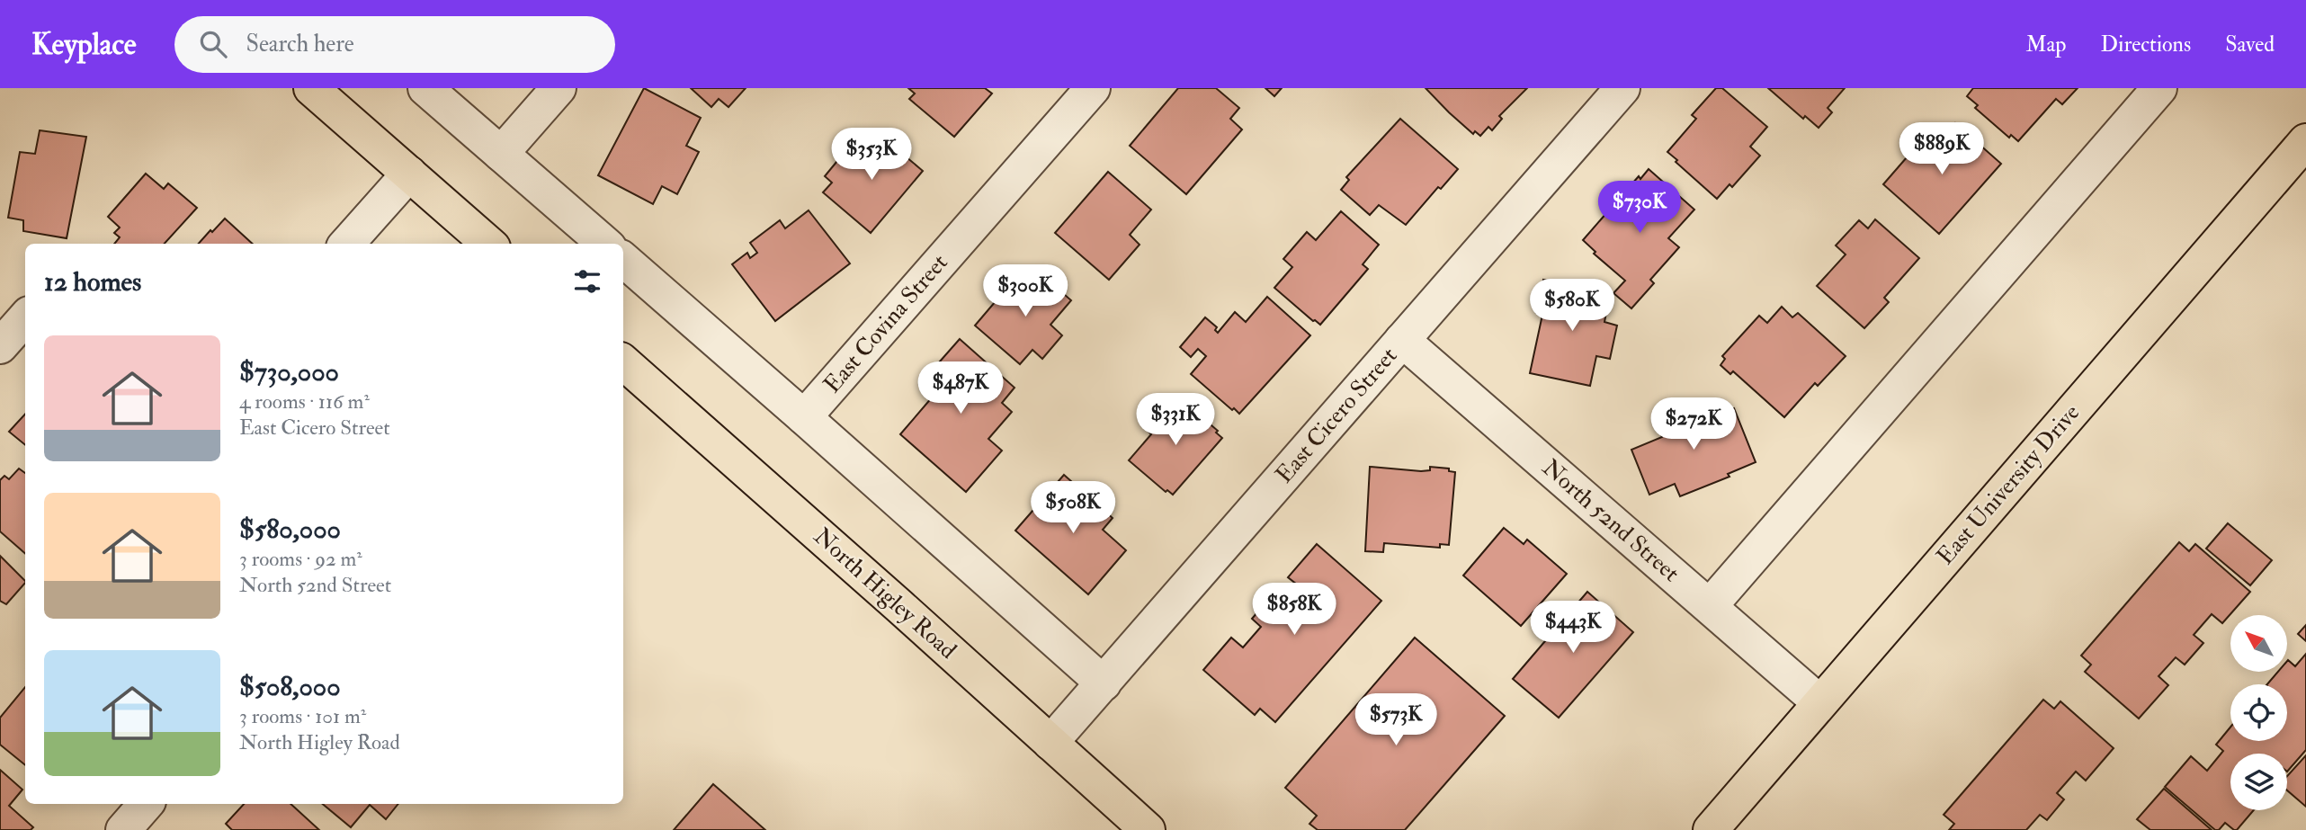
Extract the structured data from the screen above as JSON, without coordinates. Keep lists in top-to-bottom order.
{
  "streets": {
    "main road": ["East University Drive", "North Higley Road"],
    "street": ["East Covina Street", "East Cicero Street", "North 52nd Street"]
  },
  "crossings": [
    ["East Cicero Street", "North 52nd Street"],
    ["East Cicero Street", "North Higley Road"],
    ["East University Drive", "North 52nd Street"]
  ],
  "north": "top left",
  "page": {
    "header": "Keyplace",
    "search": "Search here",
    "nav": ["Map", "Directions", "Saved"],
    "price": [
      "$889K",
      "$353K",
      "$730K",
      "$300K",
      "$580K",
      "$487K",
      "$331K",
      "$272K",
      "$508K",
      "$858K",
      "$443K",
      "$573K"
    ],
    "heading": "12 homes",
    "list": [
      {
        "name": "$730,000",
        "note": "4 rooms · 116 m² · East Cicero Street"
      },
      {
        "name": "$580,000",
        "note": "3 rooms · 92 m² · North 52nd Street"
      },
      {
        "name": "$508,000",
        "note": "3 rooms · 101 m² · North Higley Road"
      }
    ]
  }
}
